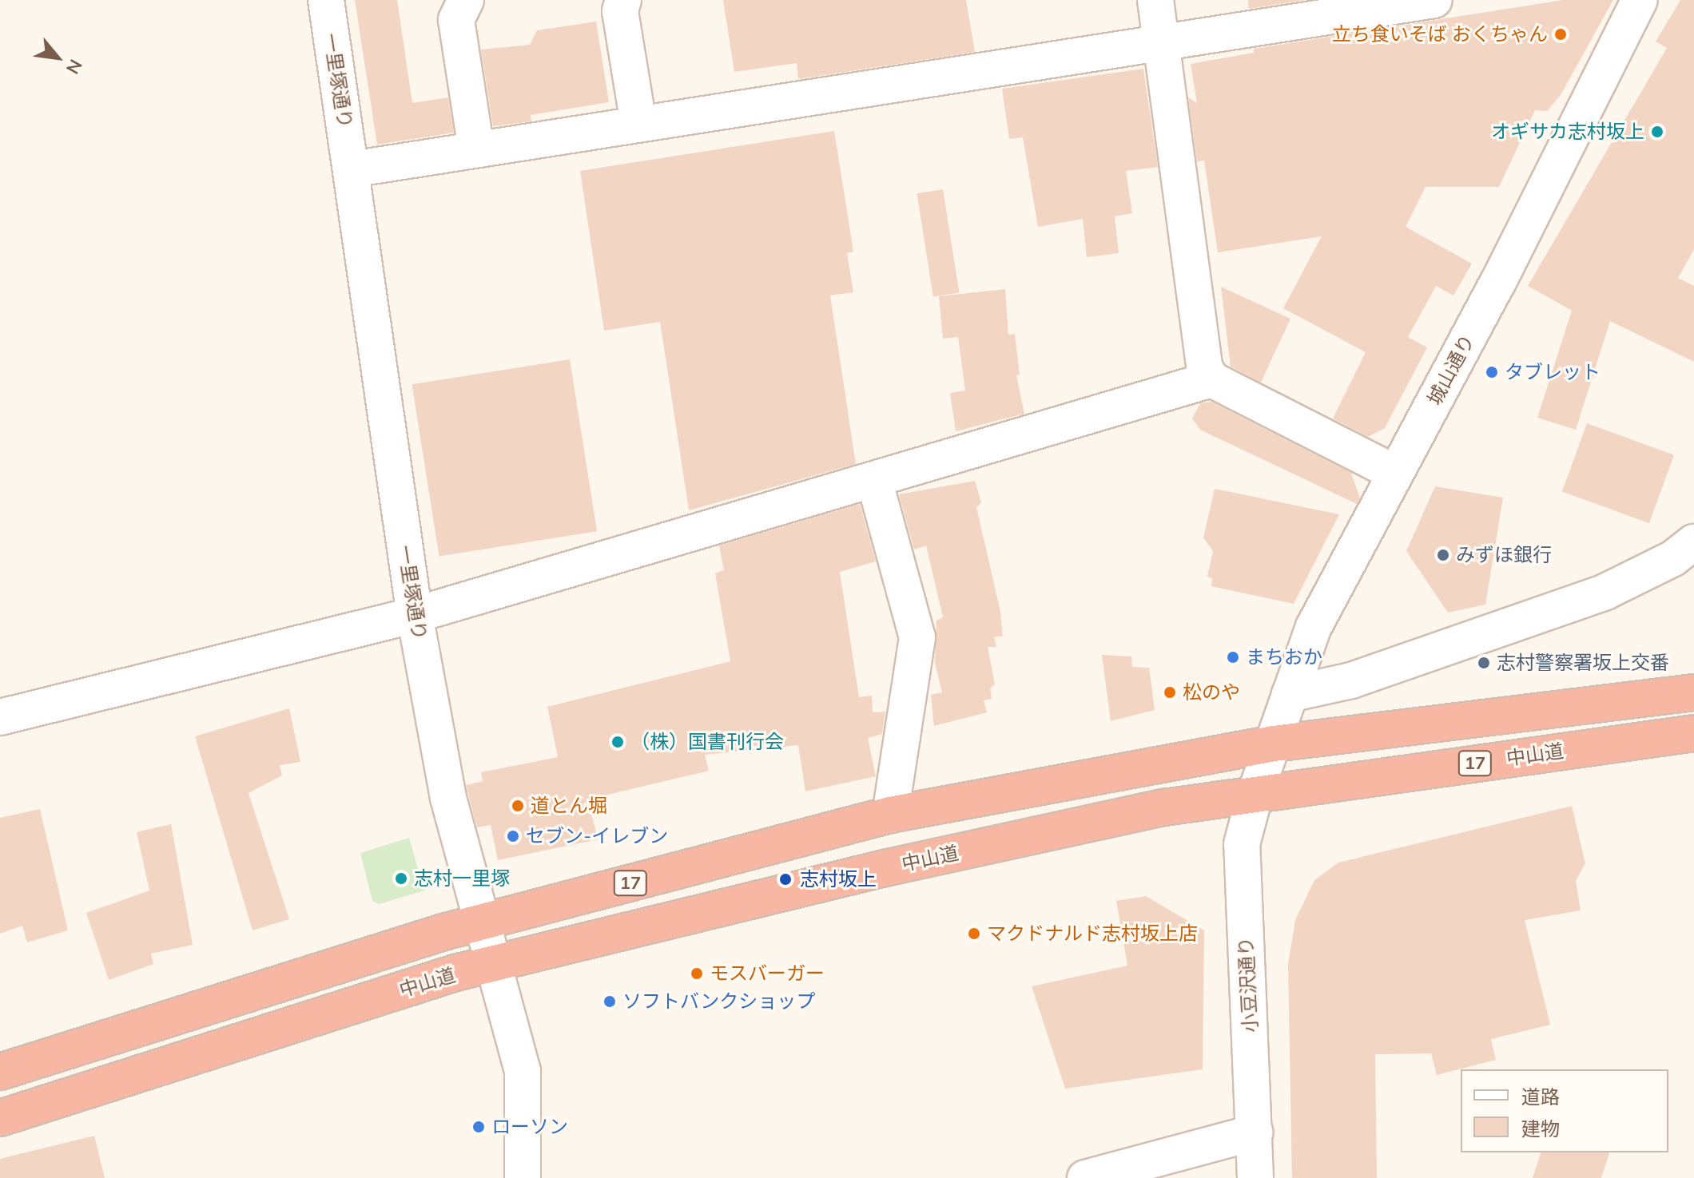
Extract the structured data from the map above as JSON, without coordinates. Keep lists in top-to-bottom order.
{
  "streets": {
    "highway": ["中山道", "17"],
    "street": ["一里塚通り", "城山通り", "小豆沢通り"]
  },
  "crossings": [
    ["一里塚通り", "中山道"],
    ["一里塚通り", "17"],
    ["城山通り", "17"],
    ["城山通り", "小豆沢通り"],
    ["中山道", "小豆沢通り"],
    ["17", "小豆沢通り"]
  ],
  "places": [
    "立ち食いそば おくちゃん",
    "オギサカ志村坂上",
    "タブレット",
    "みずほ銀行",
    "まちおか",
    "志村警察署坂上交番",
    "松のや",
    "（株）国書刊行会",
    "道とん堀",
    "セブン-イレブン",
    "志村一里塚",
    "志村坂上",
    "マクドナルド志村坂上店",
    "モスバーガー",
    "ソフトバンクショップ",
    "ローソン"
  ],
  "legend": ["道路", "建物"],
  "north": "bottom right"
}
